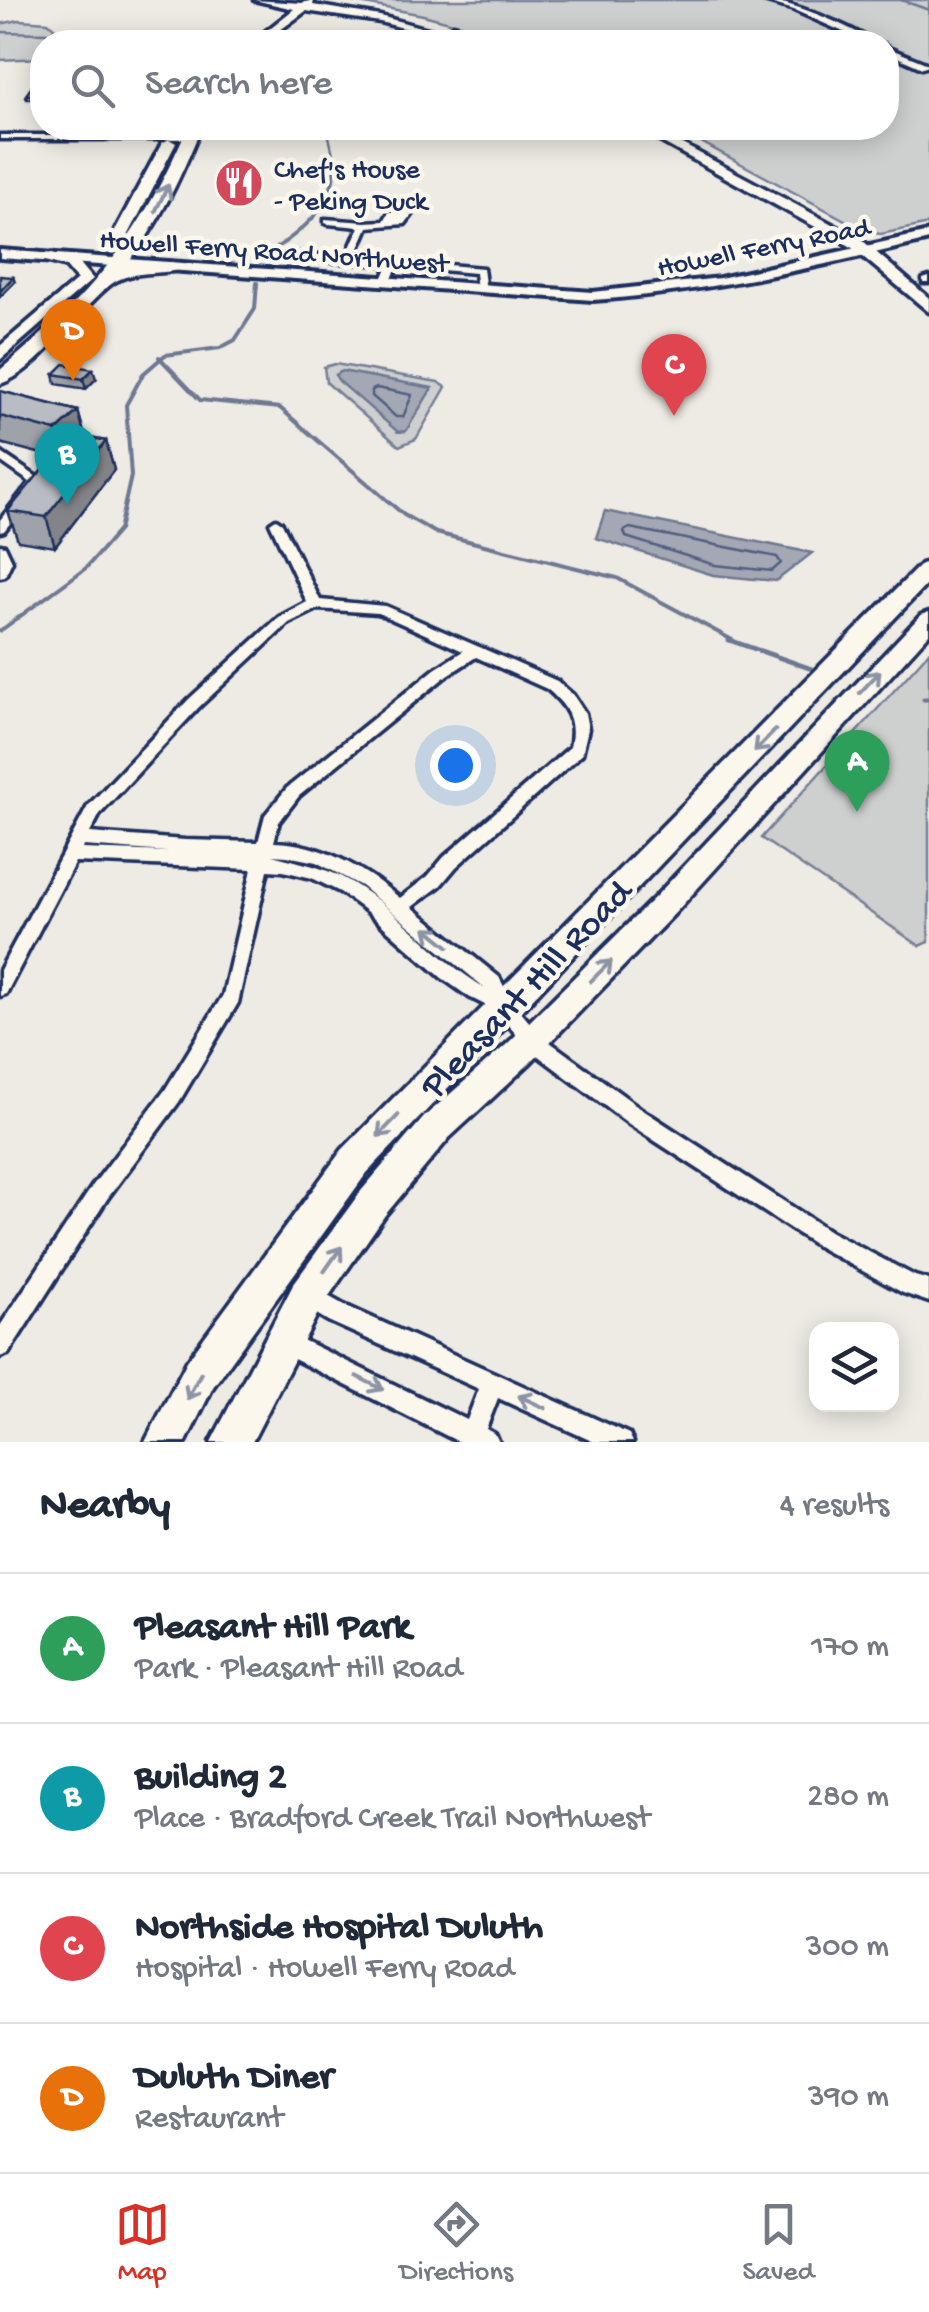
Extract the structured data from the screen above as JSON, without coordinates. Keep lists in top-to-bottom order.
{
  "streets": {
    "highway": ["Pleasant Hill Road"],
    "street": ["Howell Ferry Road", "Howell Ferry Road Northwest"]
  },
  "crossings": [
    ["Howell Ferry Road", "Howell Ferry Road Northwest"]
  ],
  "places": {
    "restaurant": ["Chef's House - Peking Duck"]
  },
  "page": {
    "search": "Search here",
    "pins": [
      "D",
      "C",
      "B",
      "A"
    ],
    "heading": ["Nearby", "4 results"],
    "list": [
      {
        "mark": "A",
        "name": "Pleasant Hill Park",
        "note": "Park · Pleasant Hill Road",
        "value": "170 m"
      },
      {
        "mark": "B",
        "name": "Building 2",
        "note": "Place · Bradford Creek Trail Northwest",
        "value": "280 m"
      },
      {
        "mark": "C",
        "name": "Northside Hospital Duluth",
        "note": "Hospital · Howell Ferry Road",
        "value": "300 m"
      },
      {
        "mark": "D",
        "name": "Duluth Diner",
        "note": "Restaurant",
        "value": "390 m"
      }
    ],
    "nav": ["Map", "Directions", "Saved"]
  }
}
